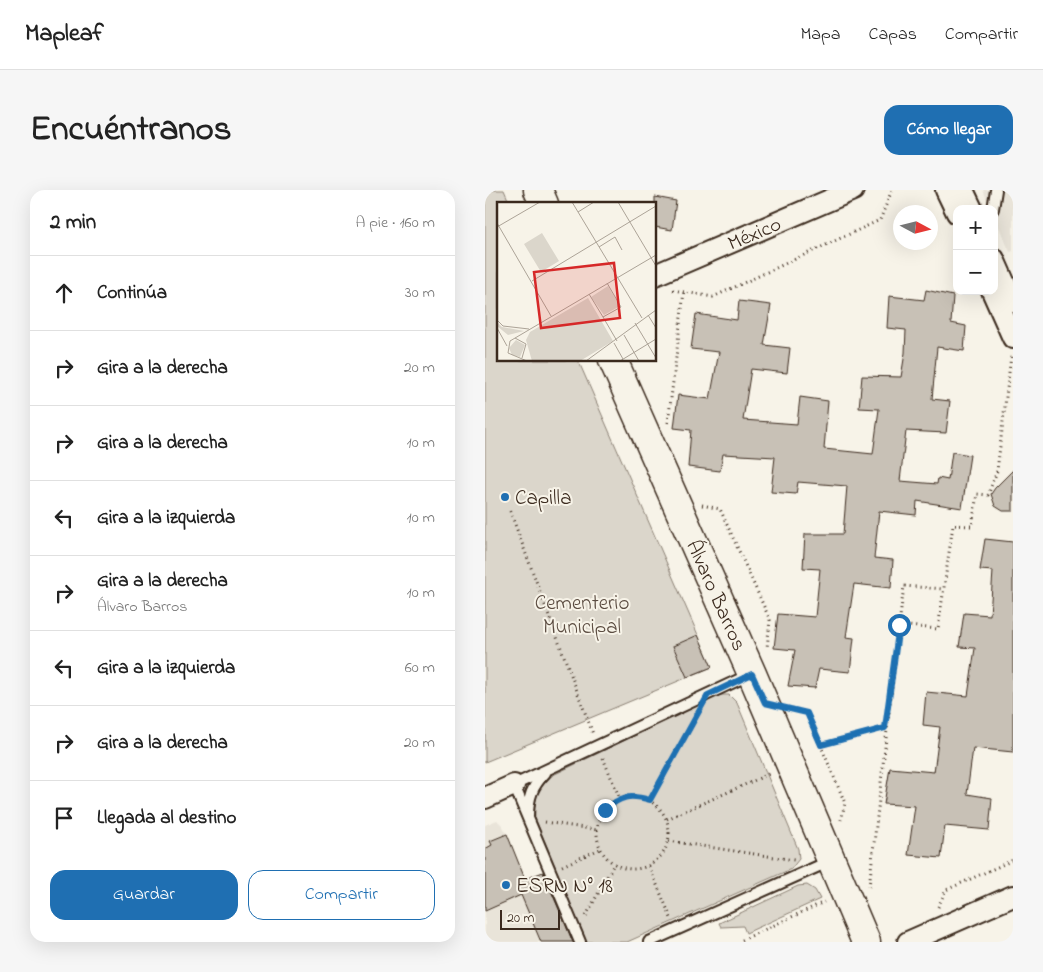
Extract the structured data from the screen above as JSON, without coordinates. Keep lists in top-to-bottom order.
{
  "streets": {
    "main road": ["Álvaro Barros"],
    "street": ["México"]
  },
  "parks": ["Cementerio Municipal"],
  "places": ["Capilla", "ESRN N° 18"],
  "scale_bar": "20 m",
  "north": "right",
  "page": {
    "header": "Mapleaf",
    "nav": ["Mapa", "Capas", "Compartir"],
    "title": "Encuéntranos",
    "buttons": [
      "Cómo llegar",
      ["Guardar", "Compartir"]
    ],
    "heading": ["2 min", "A pie · 160 m"],
    "map_buttons": ["+", "−"],
    "list": [
      ["Continúa", "30 m"],
      ["Gira a la derecha", "20 m"],
      ["Gira a la derecha", "10 m"],
      ["Gira a la izquierda", "10 m"],
      ["Gira a la derecha", "Álvaro Barros", "10 m"],
      ["Gira a la izquierda", "60 m"],
      ["Gira a la derecha", "20 m"],
      "Llegada al destino"
    ],
    "scale": "20 m"
  }
}
